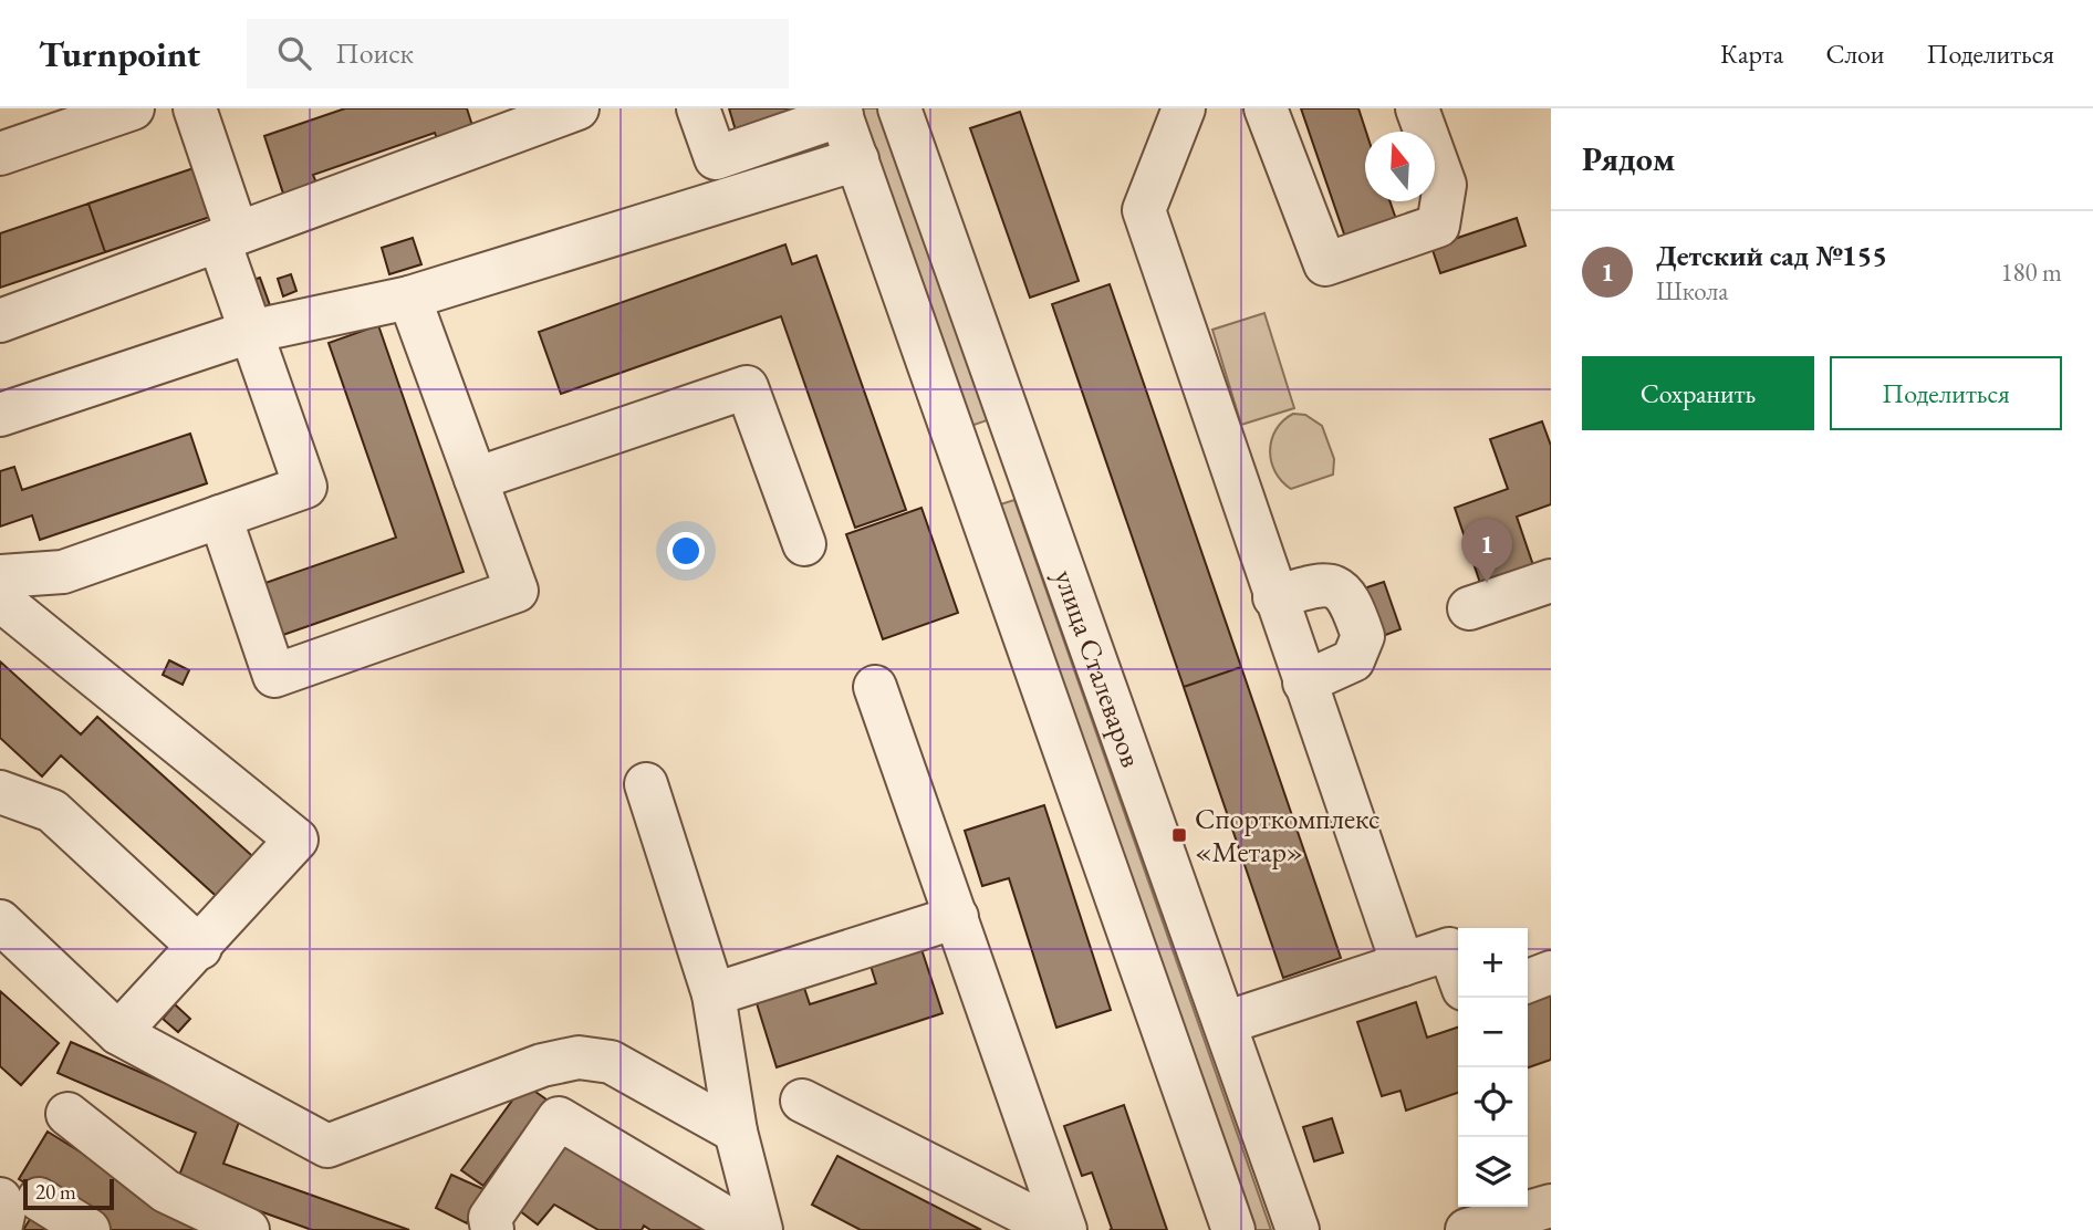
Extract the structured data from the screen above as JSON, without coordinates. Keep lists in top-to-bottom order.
{
  "streets": {
    "street": ["улица Сталеваров"]
  },
  "places": {
    "transit": ["Спорткомплекс «Метар»"]
  },
  "scale_bar": "20 m",
  "north": "top",
  "page": {
    "header": "Turnpoint",
    "search": "Поиск",
    "nav": ["Карта", "Слои", "Поделиться"],
    "heading": "Рядом",
    "list": [
      {
        "mark": "1",
        "name": "Детский сад №155",
        "note": "Школа",
        "value": "180 m"
      }
    ],
    "buttons": ["Сохранить", "Поделиться"],
    "pins": "1",
    "map_buttons": ["+", "−"],
    "scale": "20 m"
  }
}
